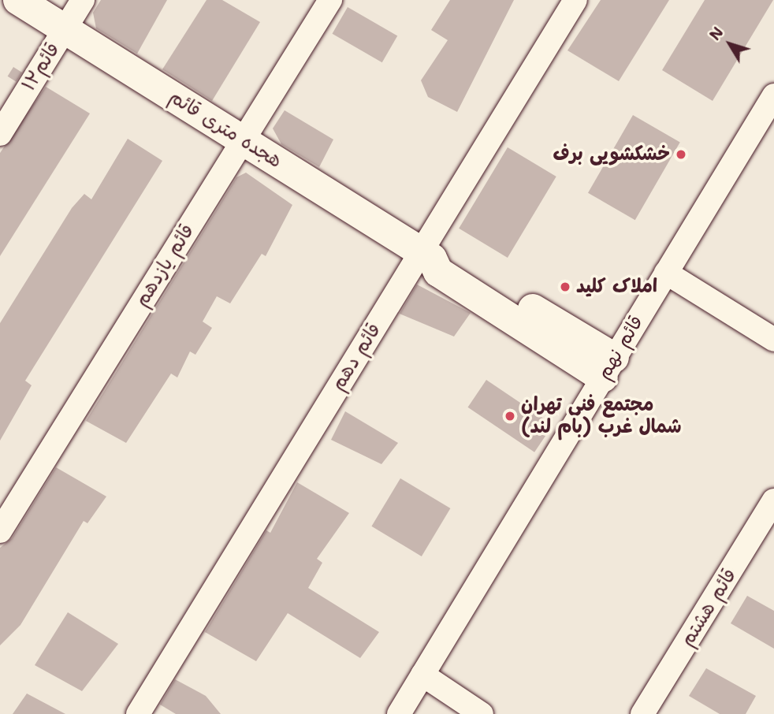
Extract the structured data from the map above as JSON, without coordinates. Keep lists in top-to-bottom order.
{
  "streets": {
    "street": [
      "قائم۱۲",
      "هجده متری قائم",
      "قائم یازدهم",
      "قائم نهم",
      "قائم دهم",
      "قائم هشتم"
    ]
  },
  "crossings": [
    ["قائم۱۲", "هجده متری قائم"],
    ["هجده متری قائم", "قائم یازدهم"],
    ["هجده متری قائم", "قائم نهم"],
    ["هجده متری قائم", "قائم دهم"]
  ],
  "places": ["خشکشویی برف", "املاک کلید", "مجتمع فنی تهران شمال غرب (بام لند)"],
  "north": "top left"
}
